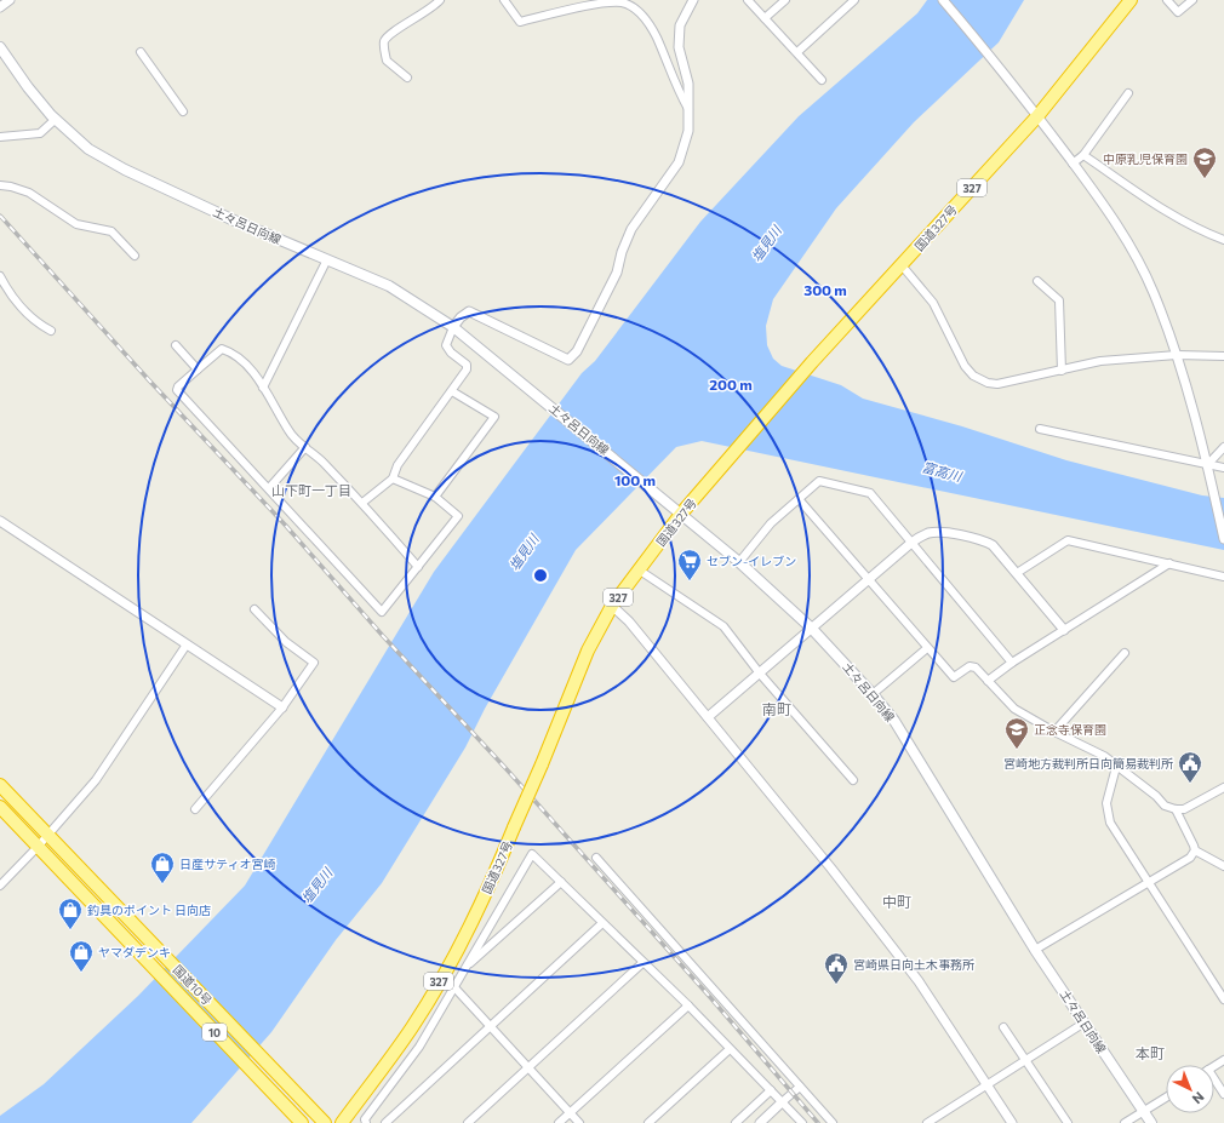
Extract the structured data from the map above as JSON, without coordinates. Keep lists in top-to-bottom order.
{
  "streets": {
    "highway": [
      "327",
      "国道327号",
      "国道10号",
      "10"
    ],
    "main road": ["土々呂日向線"]
  },
  "crossings": [
    ["土々呂日向線", "国道327号"]
  ],
  "districts": [
    "山下町一丁目",
    "南町",
    "中町",
    "本町"
  ],
  "water": ["塩見川", "富高川"],
  "places": {
    "school or university": ["中原乳児保育園", "正念寺保育園"],
    "supermarket": ["セブン-イレブン"],
    "public building": ["宮崎地方裁判所日向簡易裁判所", "宮崎県日向土木事務所"],
    "shop": ["日産サティオ宮崎", "釣具のポイント 日向店", "ヤマダデンキ"]
  },
  "north": "bottom right",
  "rings": ["300 m", "200 m", "100 m"]
}
